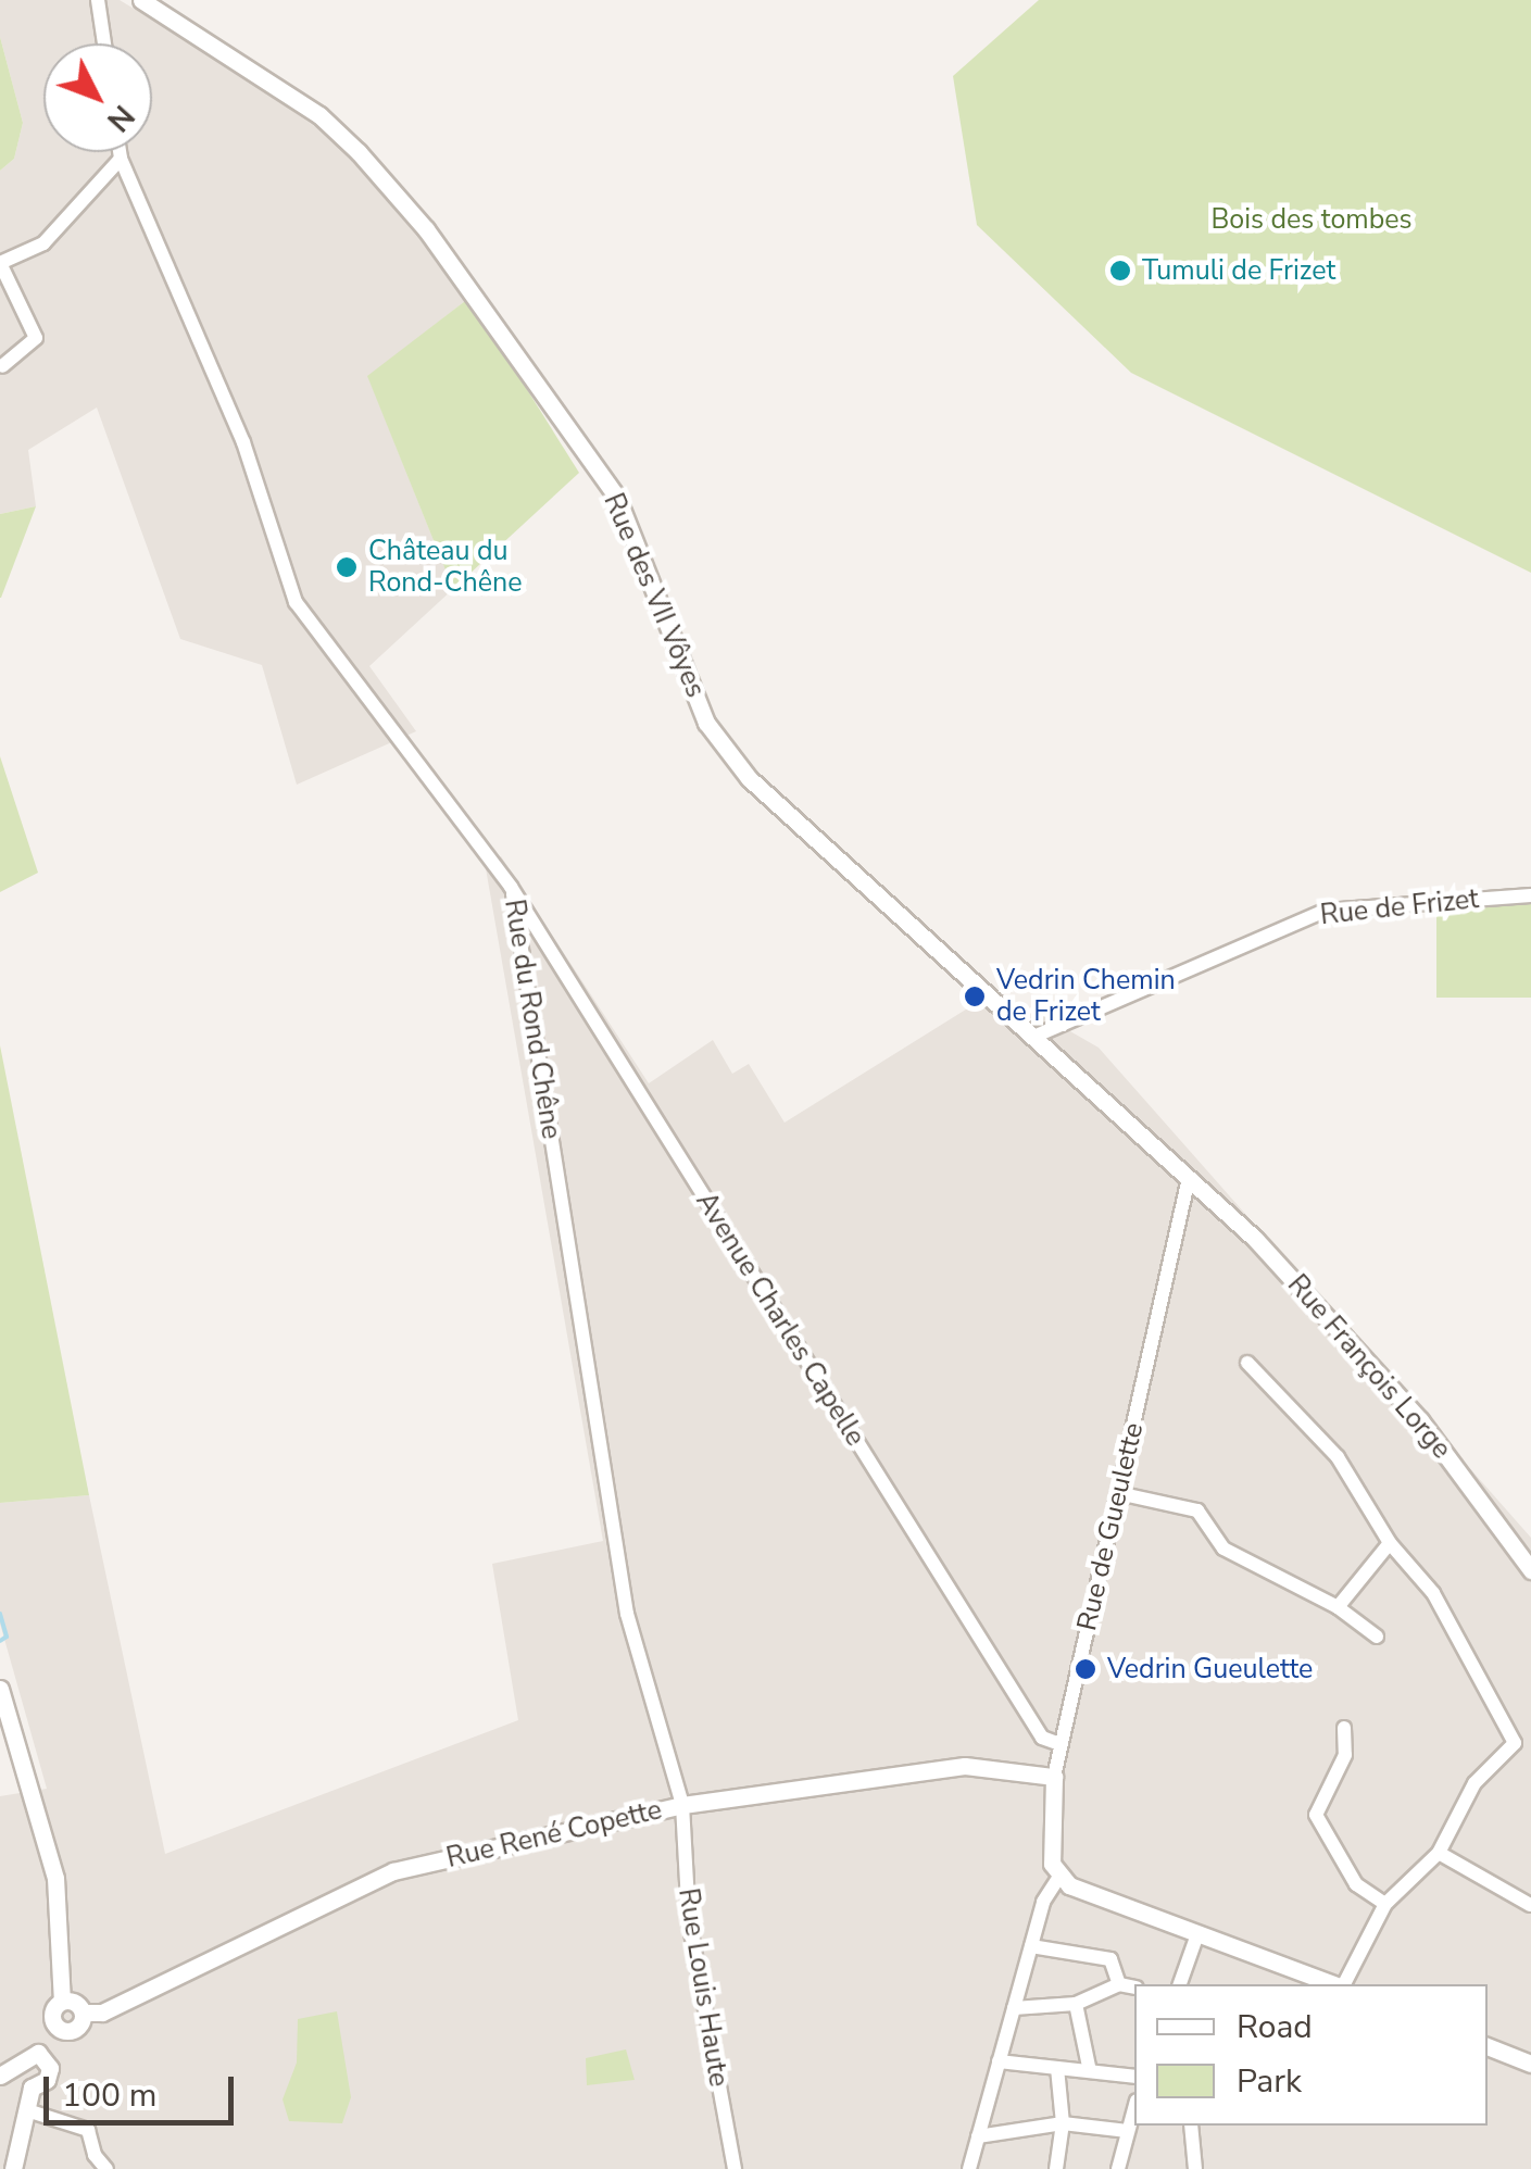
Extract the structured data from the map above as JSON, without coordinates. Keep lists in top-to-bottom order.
{
  "streets": {
    "street": [
      "Rue des VII Vôyes",
      "Rue de Frizet",
      "Rue du Rond Chêne",
      "Avenue Charles Capelle",
      "Rue François Lorge",
      "Rue de Gueulette",
      "Rue René Copette",
      "Rue Louis Haute"
    ]
  },
  "crossings": [
    ["Rue des VII Vôyes", "Rue de Frizet"],
    ["Rue des VII Vôyes", "Rue François Lorge"],
    ["Rue des VII Vôyes", "Rue de Gueulette"],
    ["Rue du Rond Chêne", "Avenue Charles Capelle"],
    ["Rue du Rond Chêne", "Rue René Copette"],
    ["Rue du Rond Chêne", "Rue Louis Haute"],
    ["Avenue Charles Capelle", "Rue de Gueulette"],
    ["Rue François Lorge", "Rue de Gueulette"],
    ["Rue de Gueulette", "Rue René Copette"],
    ["Rue René Copette", "Rue Louis Haute"]
  ],
  "parks": ["Bois des tombes"],
  "places": [
    "Tumuli de Frizet",
    "Château du Rond-Chêne",
    "Vedrin Chemin de Frizet",
    "Vedrin Gueulette"
  ],
  "legend": ["Road", "Park"],
  "scale_bar": "100 m",
  "north": "bottom right"
}
